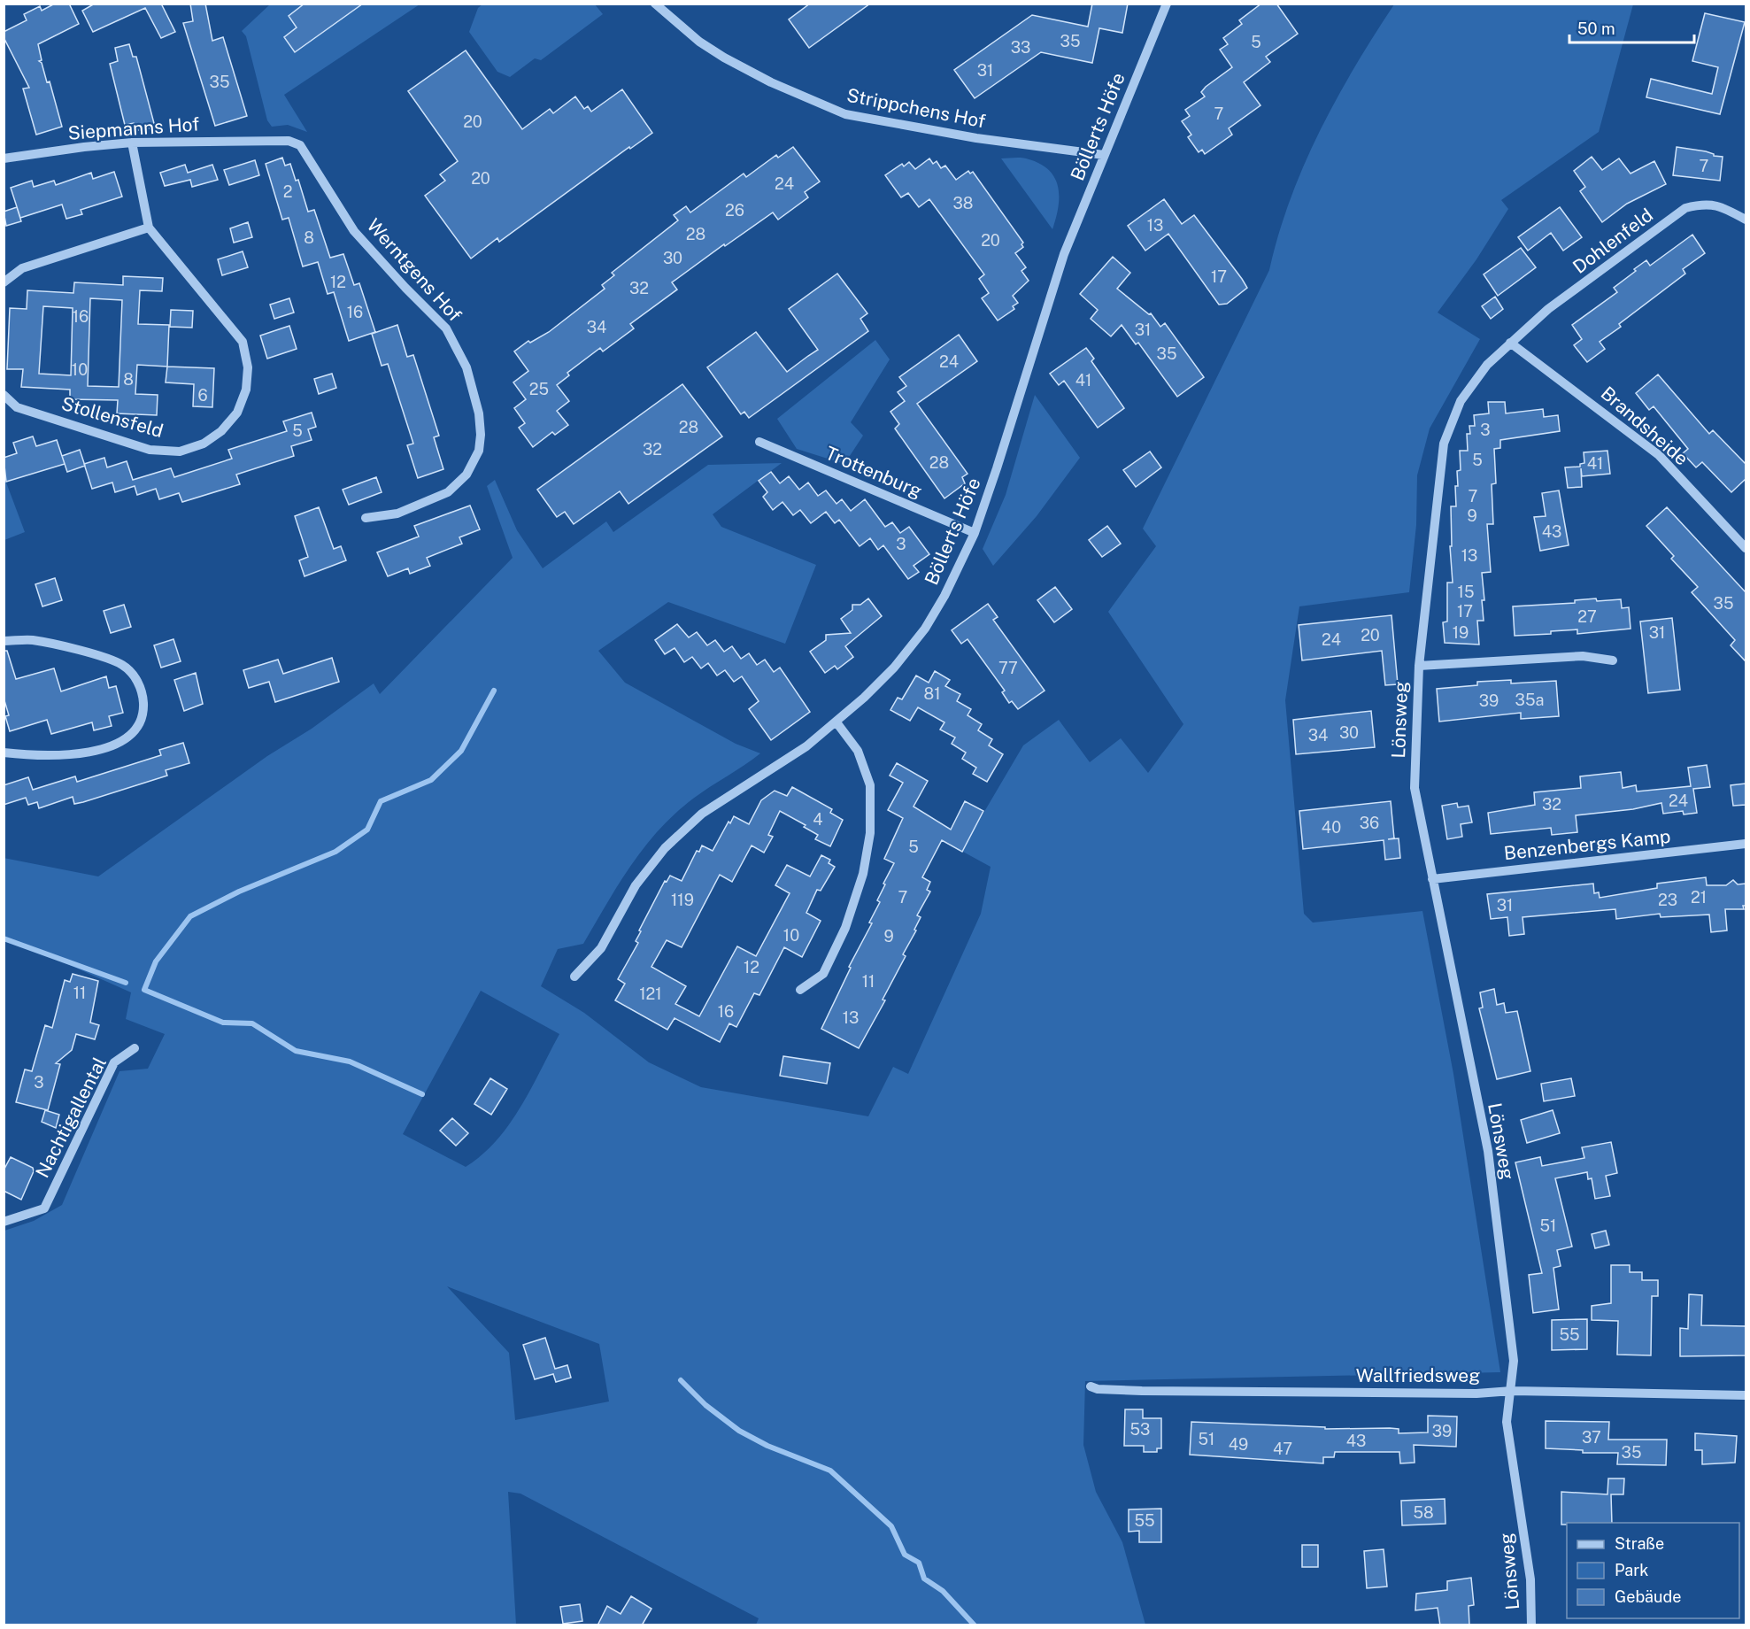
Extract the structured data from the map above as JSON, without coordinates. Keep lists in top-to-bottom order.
{
  "streets": {
    "street": [
      "Strippchens Hof",
      "Böllerts Höfe",
      "Siepmanns Hof",
      "Dohlenfeld",
      "Werntgens Hof",
      "Stollensfeld",
      "Brandsheide",
      "Trottenburg",
      "Lönsweg",
      "Benzenbergs Kamp",
      "Nachtigallental",
      "Wallfriedsweg"
    ]
  },
  "crossings": [
    ["Strippchens Hof", "Böllerts Höfe"],
    ["Böllerts Höfe", "Trottenburg"],
    ["Siepmanns Hof", "Werntgens Hof"],
    ["Siepmanns Hof", "Stollensfeld"],
    ["Dohlenfeld", "Brandsheide"],
    ["Dohlenfeld", "Lönsweg"],
    ["Brandsheide", "Lönsweg"],
    ["Lönsweg", "Benzenbergs Kamp"],
    ["Lönsweg", "Wallfriedsweg"]
  ],
  "house_numbers": [
    "35",
    "5",
    "33",
    "31",
    "35",
    "7",
    "20",
    "7",
    "20",
    "24",
    "2",
    "38",
    "26",
    "13",
    "28",
    "8",
    "20",
    "30",
    "17",
    "12",
    "32",
    "16",
    "16",
    "34",
    "31",
    "35",
    "24",
    "10",
    "8",
    "41",
    "25",
    "6",
    "28",
    "3",
    "5",
    "32",
    "5",
    "28",
    "41",
    "7",
    "9",
    "43",
    "3",
    "13",
    "15",
    "35",
    "17",
    "27",
    "19",
    "31",
    "20",
    "24",
    "77",
    "81",
    "35a",
    "39",
    "30",
    "34",
    "24",
    "32",
    "4",
    "36",
    "40",
    "5",
    "7",
    "21",
    "119",
    "23",
    "31",
    "10",
    "9",
    "12",
    "11",
    "11",
    "121",
    "16",
    "13",
    "3",
    "51",
    "55",
    "53",
    "39",
    "37",
    "51",
    "43",
    "49",
    "47",
    "35",
    "58",
    "55"
  ],
  "legend": ["Straße", "Park", "Gebäude"],
  "scale_bar": "50 m"
}
